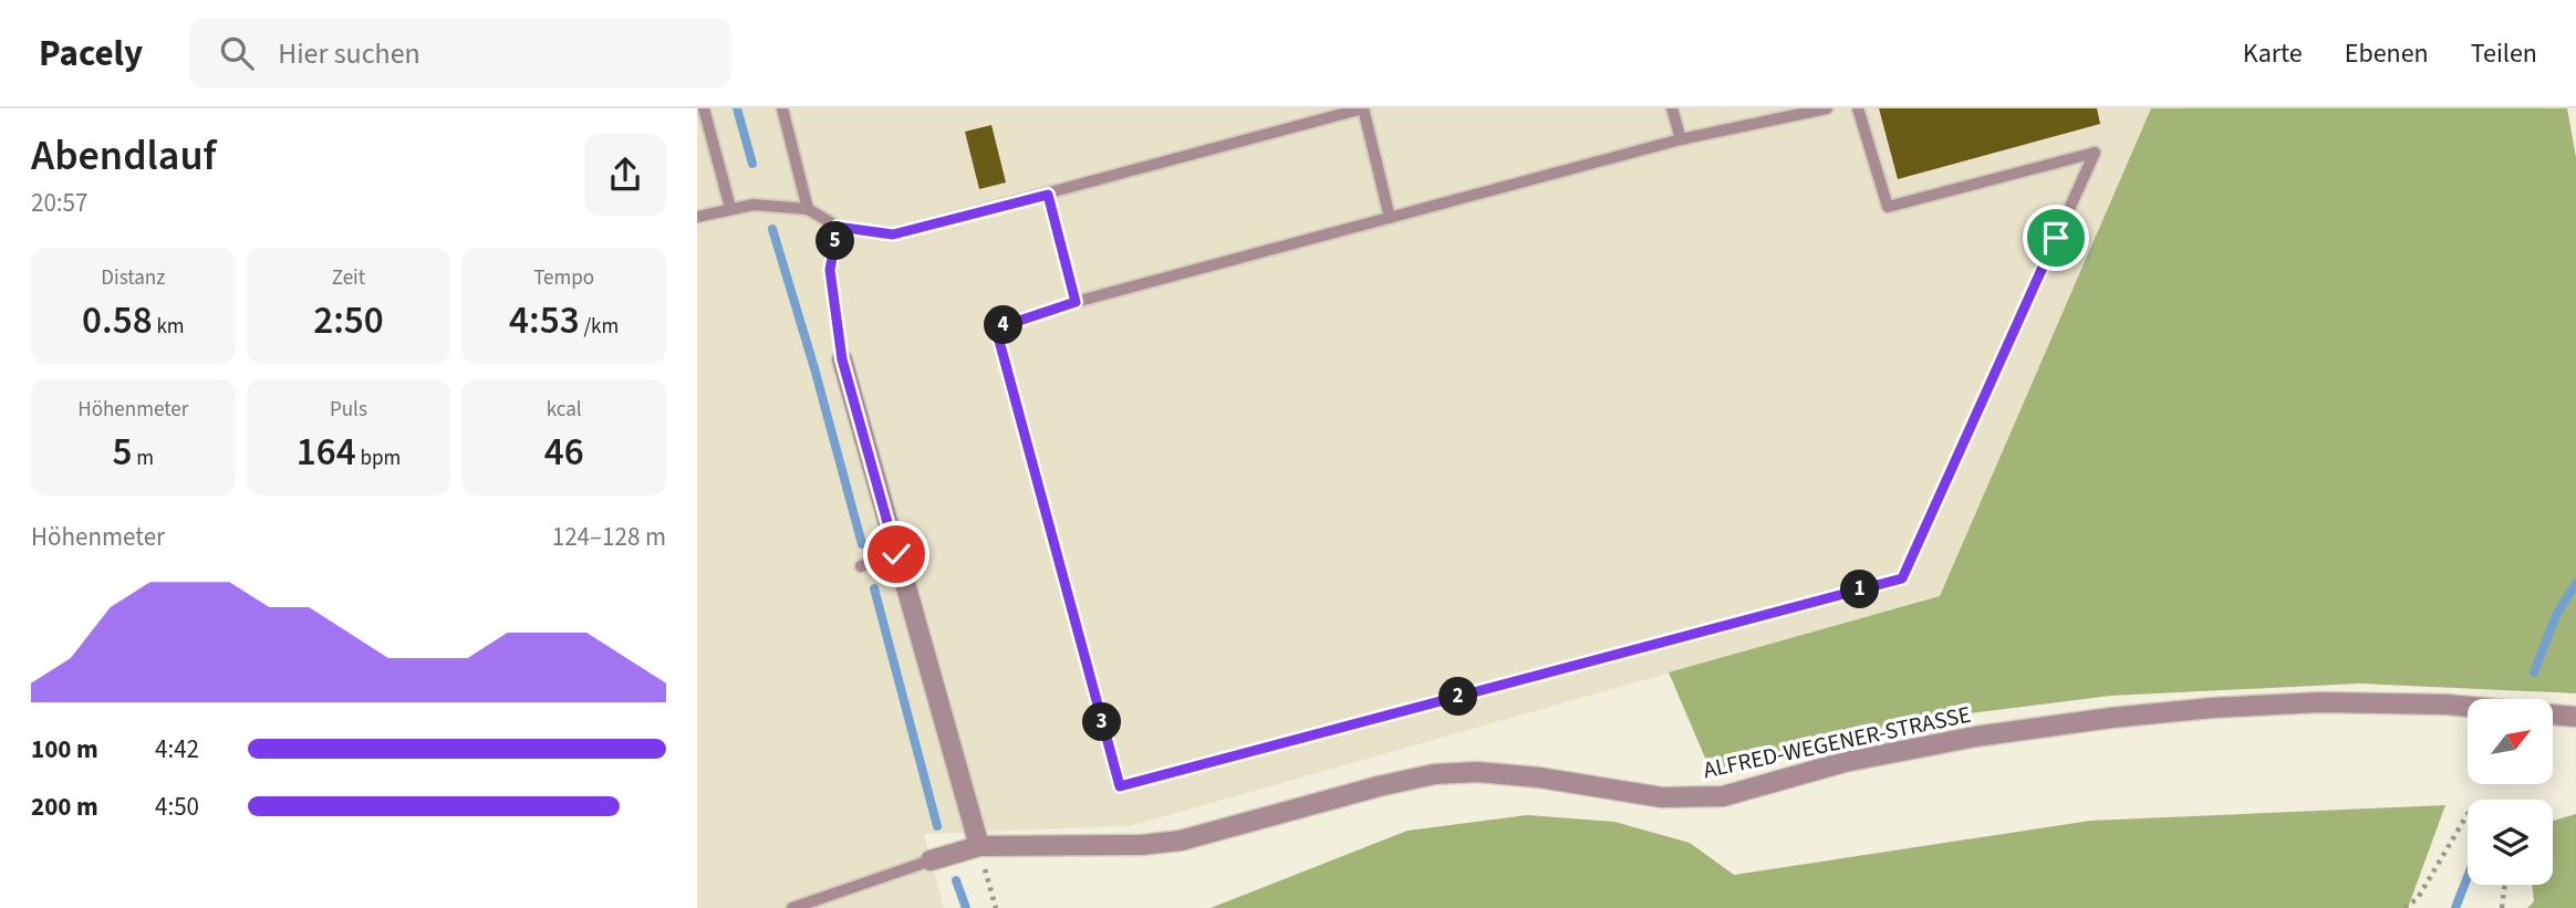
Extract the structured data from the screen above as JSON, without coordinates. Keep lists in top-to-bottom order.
{
  "streets": {
    "street": ["ALFRED-WEGENER-STRASSE"]
  },
  "north": "top right",
  "page": {
    "header": "Pacely",
    "search": "Hier suchen",
    "nav": ["Karte", "Ebenen", "Teilen"],
    "heading": ["Abendlauf", "20:57"],
    "pins": [
      "5",
      "4",
      "1",
      "2",
      "3"
    ],
    "stats": [
      ["Distanz", "0.58 km"],
      ["Zeit", "2:50"],
      ["Tempo", "4:53 /km"],
      ["Höhenmeter", "5 m"],
      ["Puls", "164 bpm"],
      ["kcal", "46"]
    ],
    "chart": ["Höhenmeter", "124–128 m"],
    "list": [
      {
        "name": "100 m",
        "note": "4:42"
      },
      {
        "name": "200 m",
        "note": "4:50"
      }
    ]
  }
}
